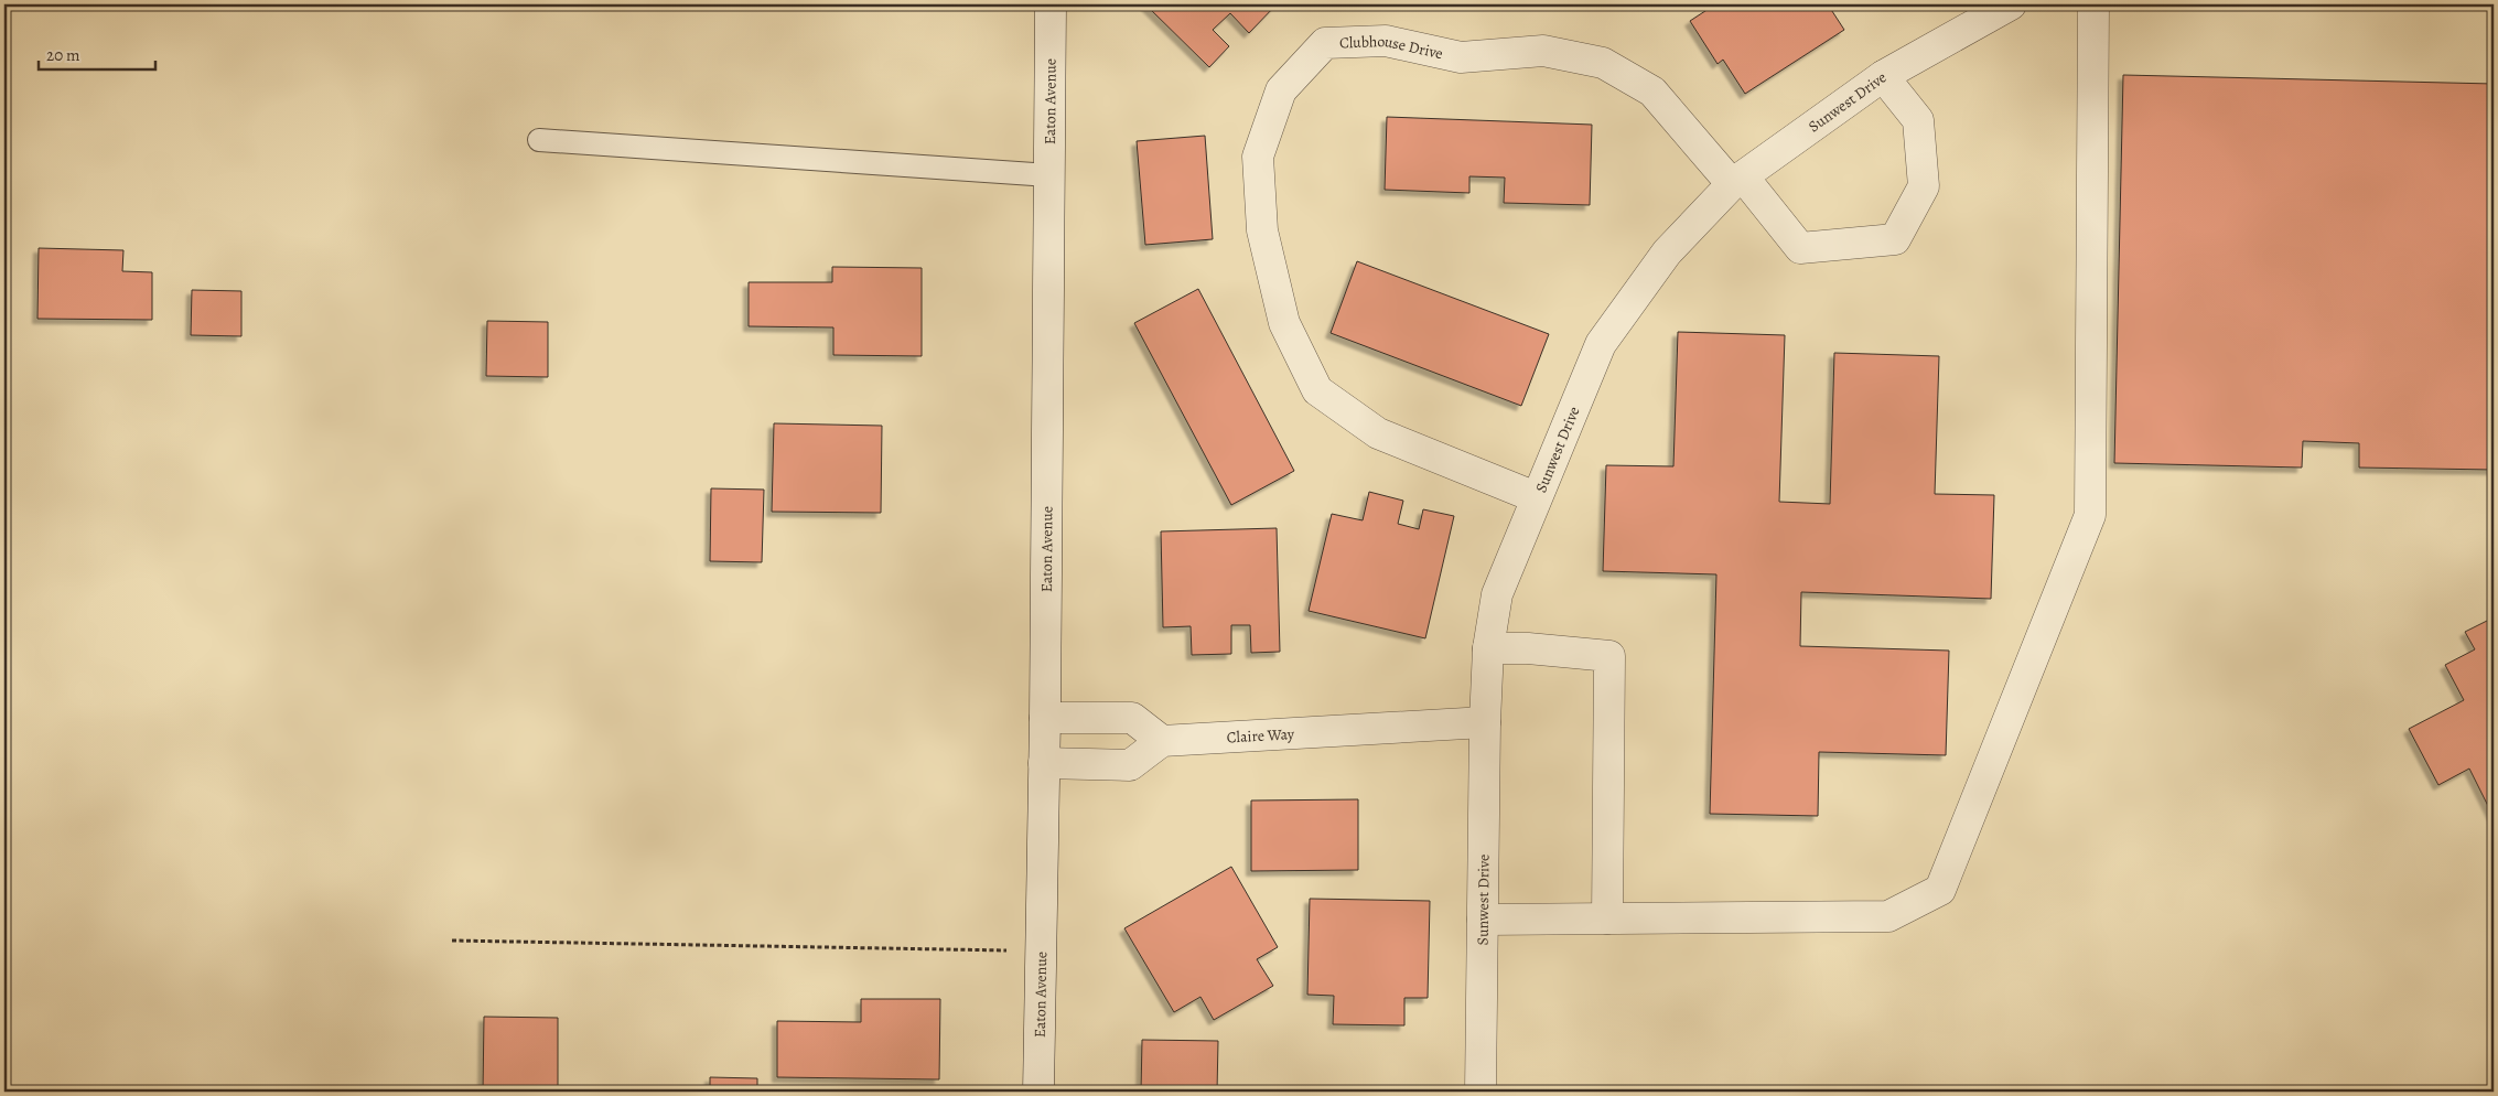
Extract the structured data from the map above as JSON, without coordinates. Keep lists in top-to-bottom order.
{
  "streets": {
    "street": [
      "Clubhouse Drive",
      "Eaton Avenue",
      "Sunwest Drive",
      "Claire Way"
    ]
  },
  "crossings": [
    ["Clubhouse Drive", "Sunwest Drive"],
    ["Sunwest Drive", "Claire Way"]
  ],
  "scale_bar": "20 m"
}
